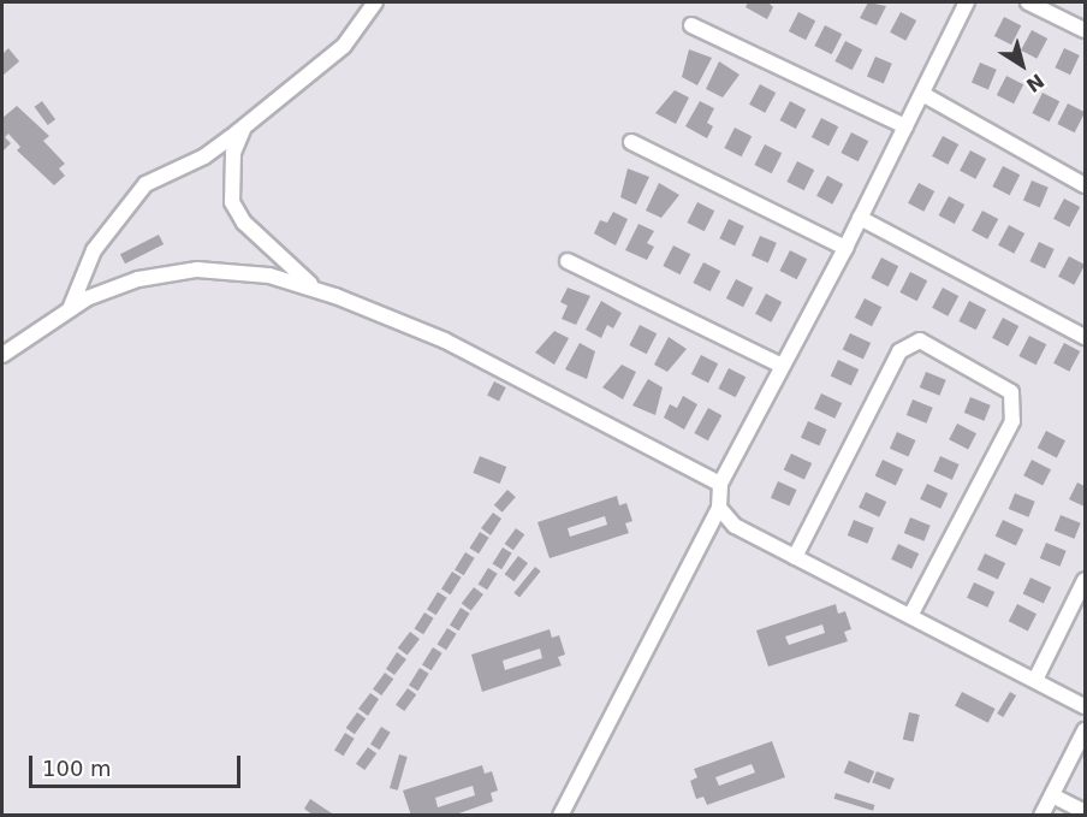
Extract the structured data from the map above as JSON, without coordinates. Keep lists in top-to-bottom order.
{
  "scale_bar": "100 m",
  "north": "bottom right"
}
